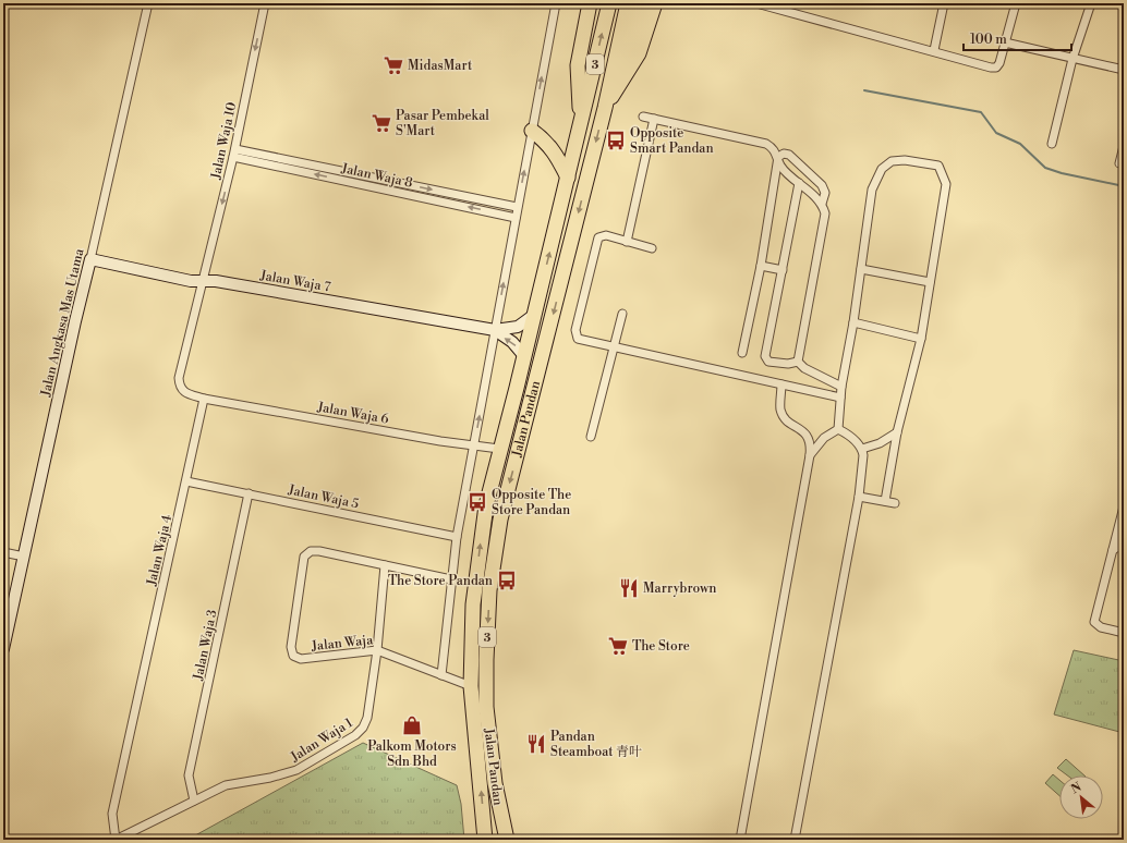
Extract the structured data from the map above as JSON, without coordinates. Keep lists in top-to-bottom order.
{
  "streets": {
    "highway": ["3", "Jalan Pandan"],
    "street": [
      "Jalan Waja 10",
      "Jalan Waja 8",
      "Jalan Waja 7",
      "Jalan Angkasa Mas Utama",
      "Jalan Waja 6",
      "Jalan Waja 5",
      "Jalan Waja 4",
      "Jalan Waja",
      "Jalan Waja 3",
      "Jalan Waja 1"
    ]
  },
  "crossings": [
    ["Jalan Waja 10", "Jalan Waja 8"],
    ["Jalan Waja 10", "Jalan Waja 7"],
    ["Jalan Waja 7", "Jalan Angkasa Mas Utama"],
    ["Jalan Waja 7", "Jalan Pandan"],
    ["Jalan Waja 6", "Jalan Pandan"],
    ["Jalan Waja 6", "Jalan Waja 4"],
    ["Jalan Pandan", "Jalan Waja"],
    ["Jalan Waja 5", "Jalan Waja 4"],
    ["Jalan Waja 5", "Jalan Waja 3"],
    ["Jalan Waja 4", "Jalan Waja 1"],
    ["Jalan Waja", "Jalan Waja 1"],
    ["Jalan Waja 3", "Jalan Waja 1"]
  ],
  "one_way": ["Jalan Waja 10"],
  "places": {
    "supermarket": ["MidasMart", "Pasar Pembekal S'Mart", "The Store"],
    "bus stop": ["Opposite Smart Pandan", "Opposite The Store Pandan", "The Store Pandan"],
    "restaurant": ["Marrybrown", "Pandan Steamboat 青叶"],
    "shop": ["Palkom Motors Sdn Bhd"]
  },
  "scale_bar": "100 m",
  "north": "top left"
}
